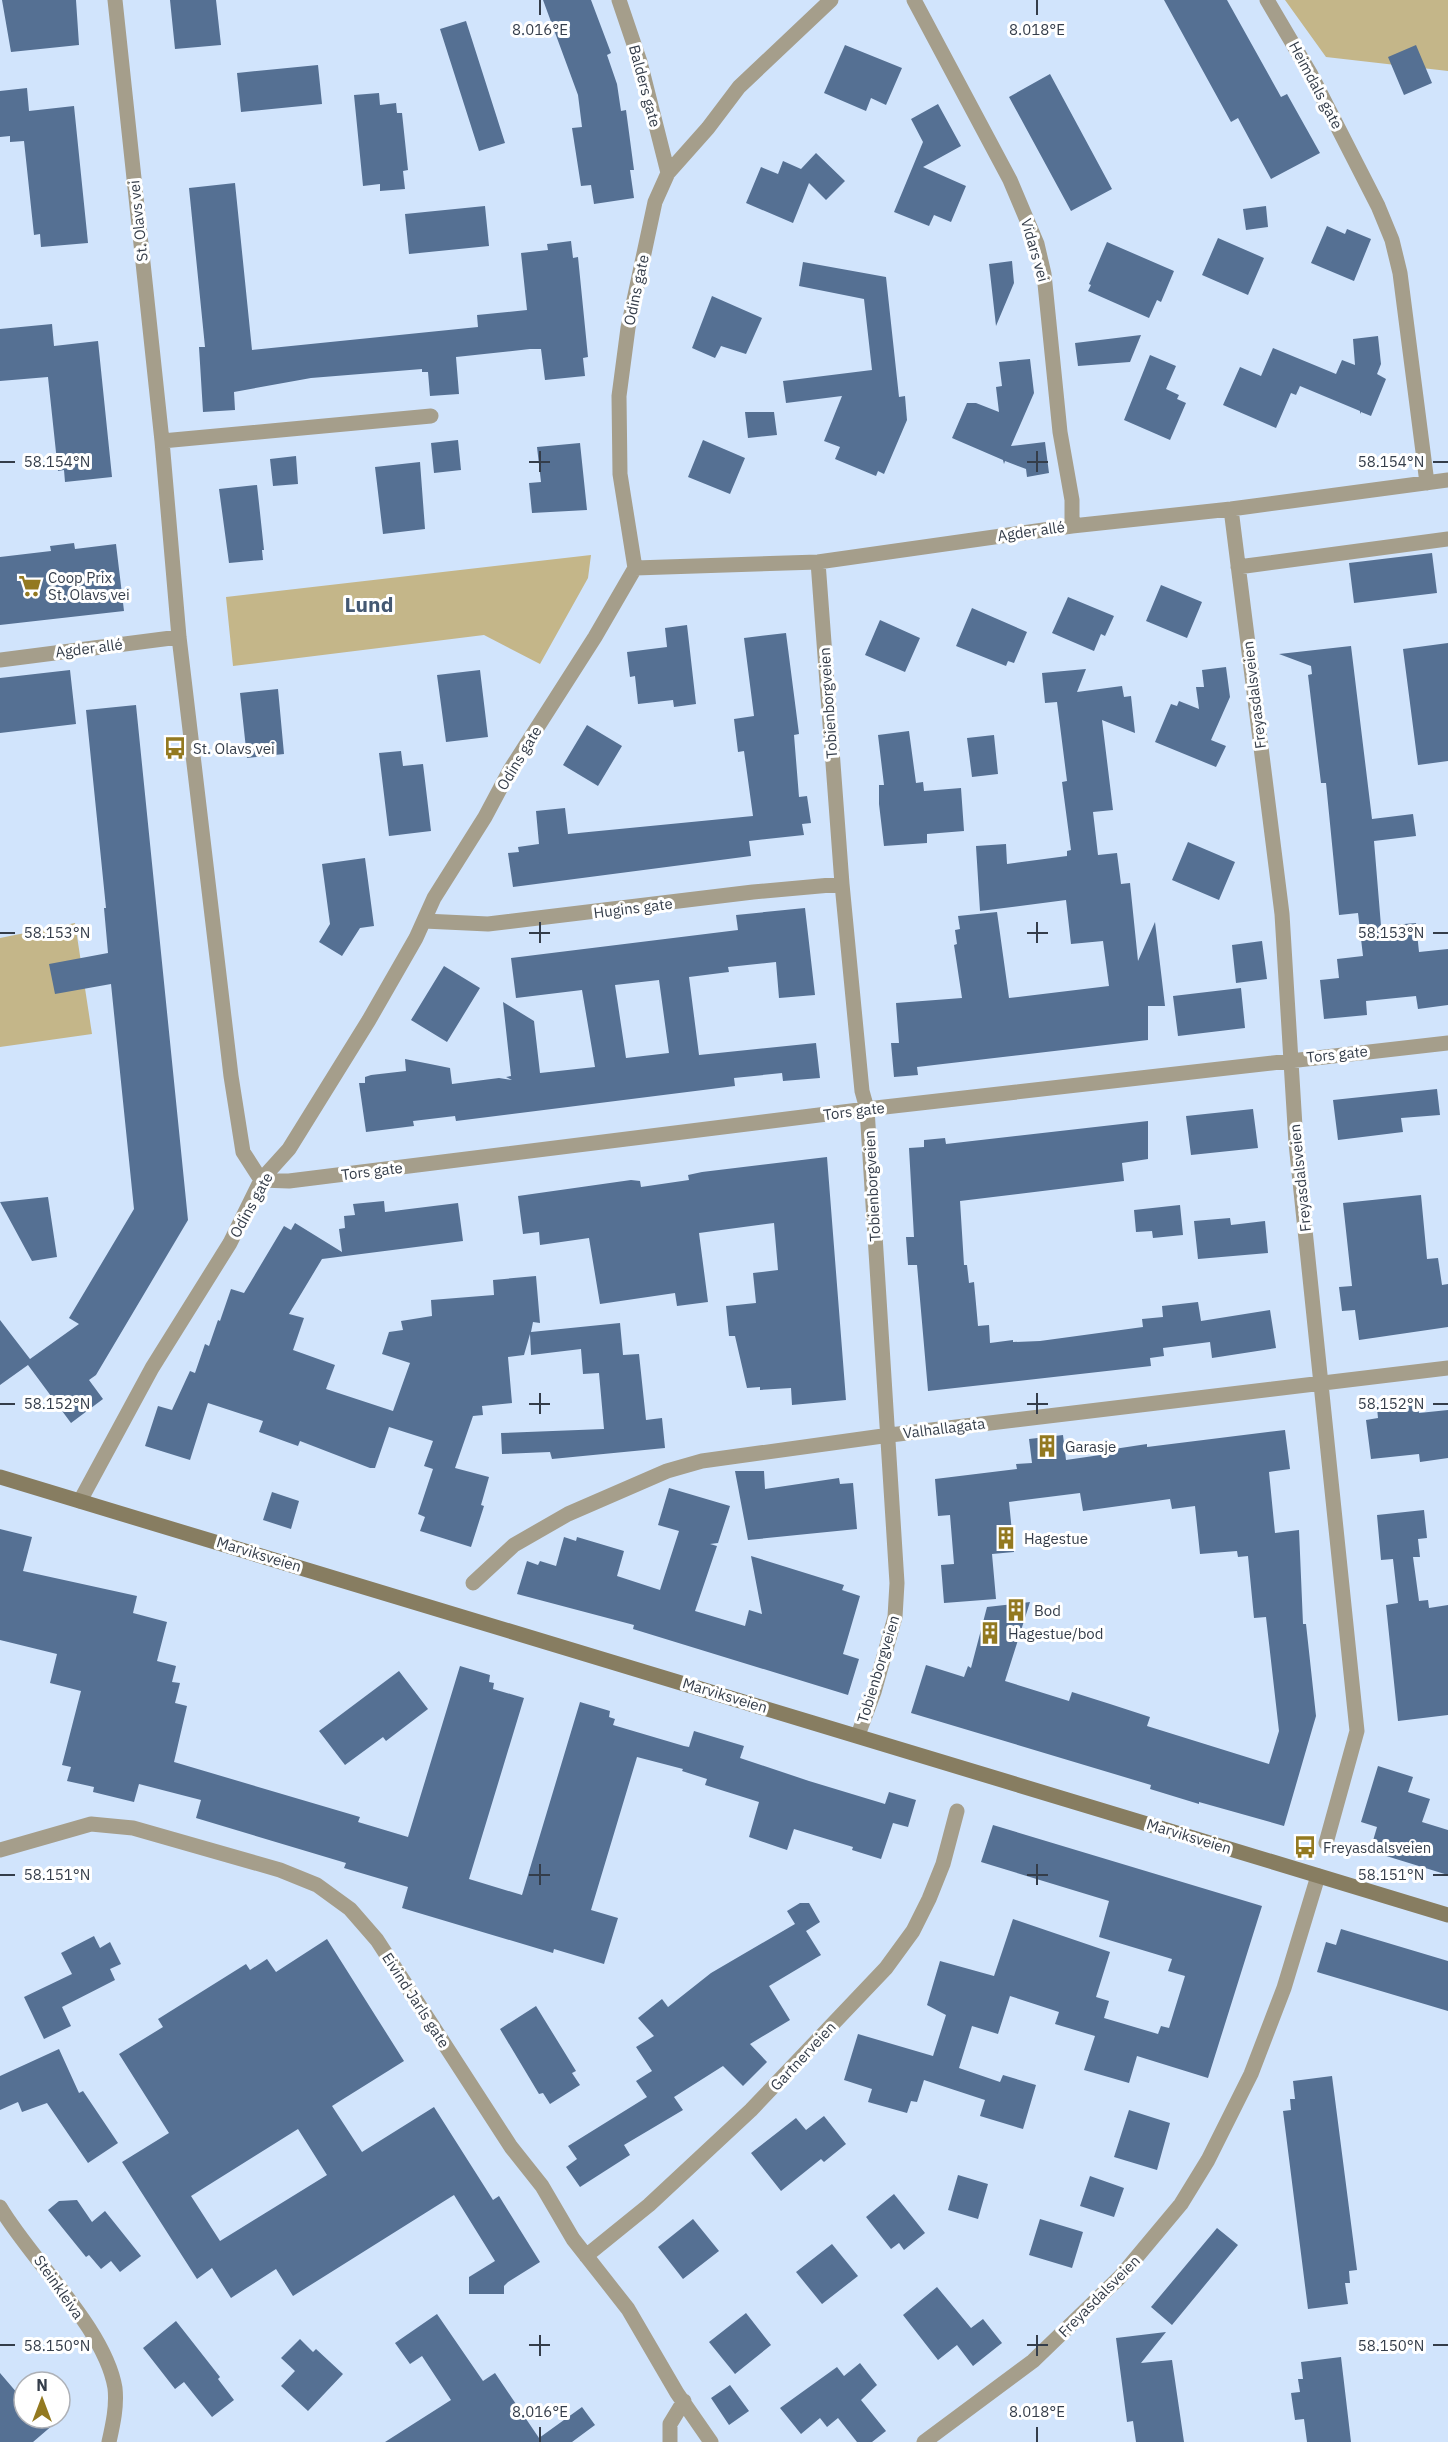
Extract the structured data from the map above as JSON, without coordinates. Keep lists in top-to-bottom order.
{
  "streets": {
    "main road": ["Marviksveien"],
    "street": [
      "Heimdals gate",
      "Balders gate",
      "St. Olavs vei",
      "Vidars vei",
      "Odins gate",
      "Agder allé",
      "Freyasdalsveien",
      "Tobienborgveien",
      "Hugins gate",
      "Tors gate",
      "Valhallagata",
      "Eivind Jarls gate",
      "Gartnerveien",
      "Steinkleiva"
    ]
  },
  "crossings": [
    ["Heimdals gate", "Agder allé"],
    ["Balders gate", "Odins gate"],
    ["St. Olavs vei", "Odins gate"],
    ["St. Olavs vei", "Agder allé"],
    ["St. Olavs vei", "Tors gate"],
    ["Vidars vei", "Agder allé"],
    ["Odins gate", "Agder allé"],
    ["Odins gate", "Hugins gate"],
    ["Odins gate", "Tors gate"],
    ["Odins gate", "Marviksveien"],
    ["Agder allé", "Freyasdalsveien"],
    ["Agder allé", "Tobienborgveien"],
    ["Freyasdalsveien", "Tors gate"],
    ["Freyasdalsveien", "Valhallagata"],
    ["Freyasdalsveien", "Marviksveien"],
    ["Tobienborgveien", "Hugins gate"],
    ["Tobienborgveien", "Tors gate"],
    ["Tobienborgveien", "Valhallagata"],
    ["Tobienborgveien", "Marviksveien"],
    ["Eivind Jarls gate", "Gartnerveien"]
  ],
  "districts": ["Lund"],
  "places": {
    "supermarket": ["Coop Prix St. Olavs vei"],
    "bus stop": ["St. Olavs vei", "Freyasdalsveien"],
    "building": [
      "Garasje",
      "Hagestue",
      "Bod",
      "Hagestue/bod"
    ]
  },
  "north": "top",
  "coordinates": [
    "8.016°E",
    "8.018°E",
    "58.154°N",
    "58.153°N",
    "58.152°N",
    "58.151°N",
    "58.150°N"
  ]
}
